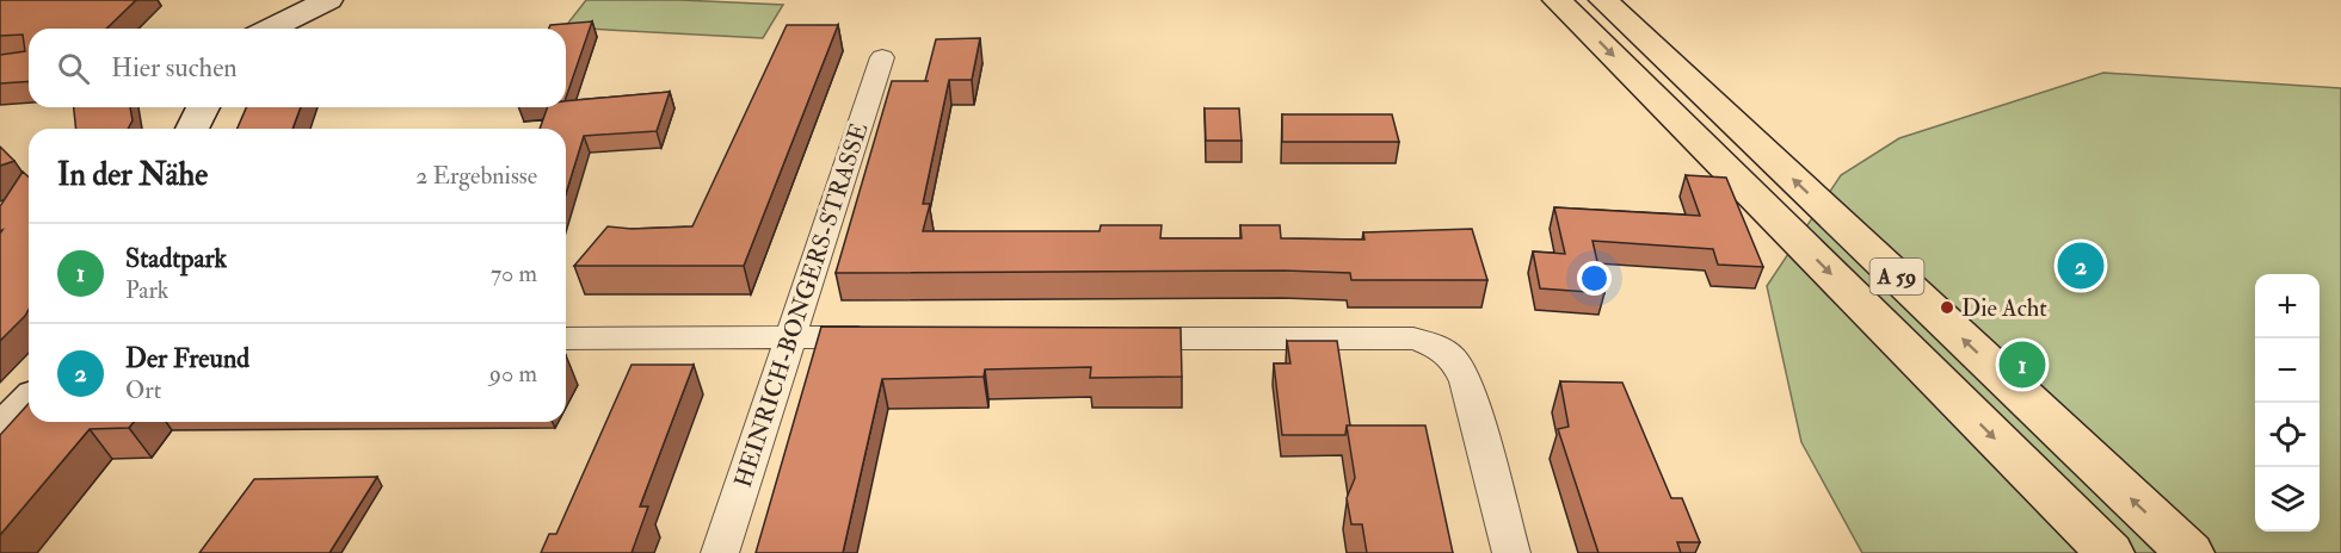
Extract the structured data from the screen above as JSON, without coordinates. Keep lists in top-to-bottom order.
{
  "streets": {
    "highway": ["A 59"],
    "street": ["HEINRICH-BONGERS-STRASSE"]
  },
  "places": ["Die Acht"],
  "page": {
    "search": "Hier suchen",
    "heading": ["In der Nähe", "2 Ergebnisse"],
    "list": [
      {
        "mark": "1",
        "name": "Stadtpark",
        "note": "Park",
        "value": "70 m"
      },
      {
        "mark": "2",
        "name": "Der Freund",
        "note": "Ort",
        "value": "90 m"
      }
    ],
    "pins": ["2", "1"],
    "map_buttons": ["+", "−"]
  }
}
